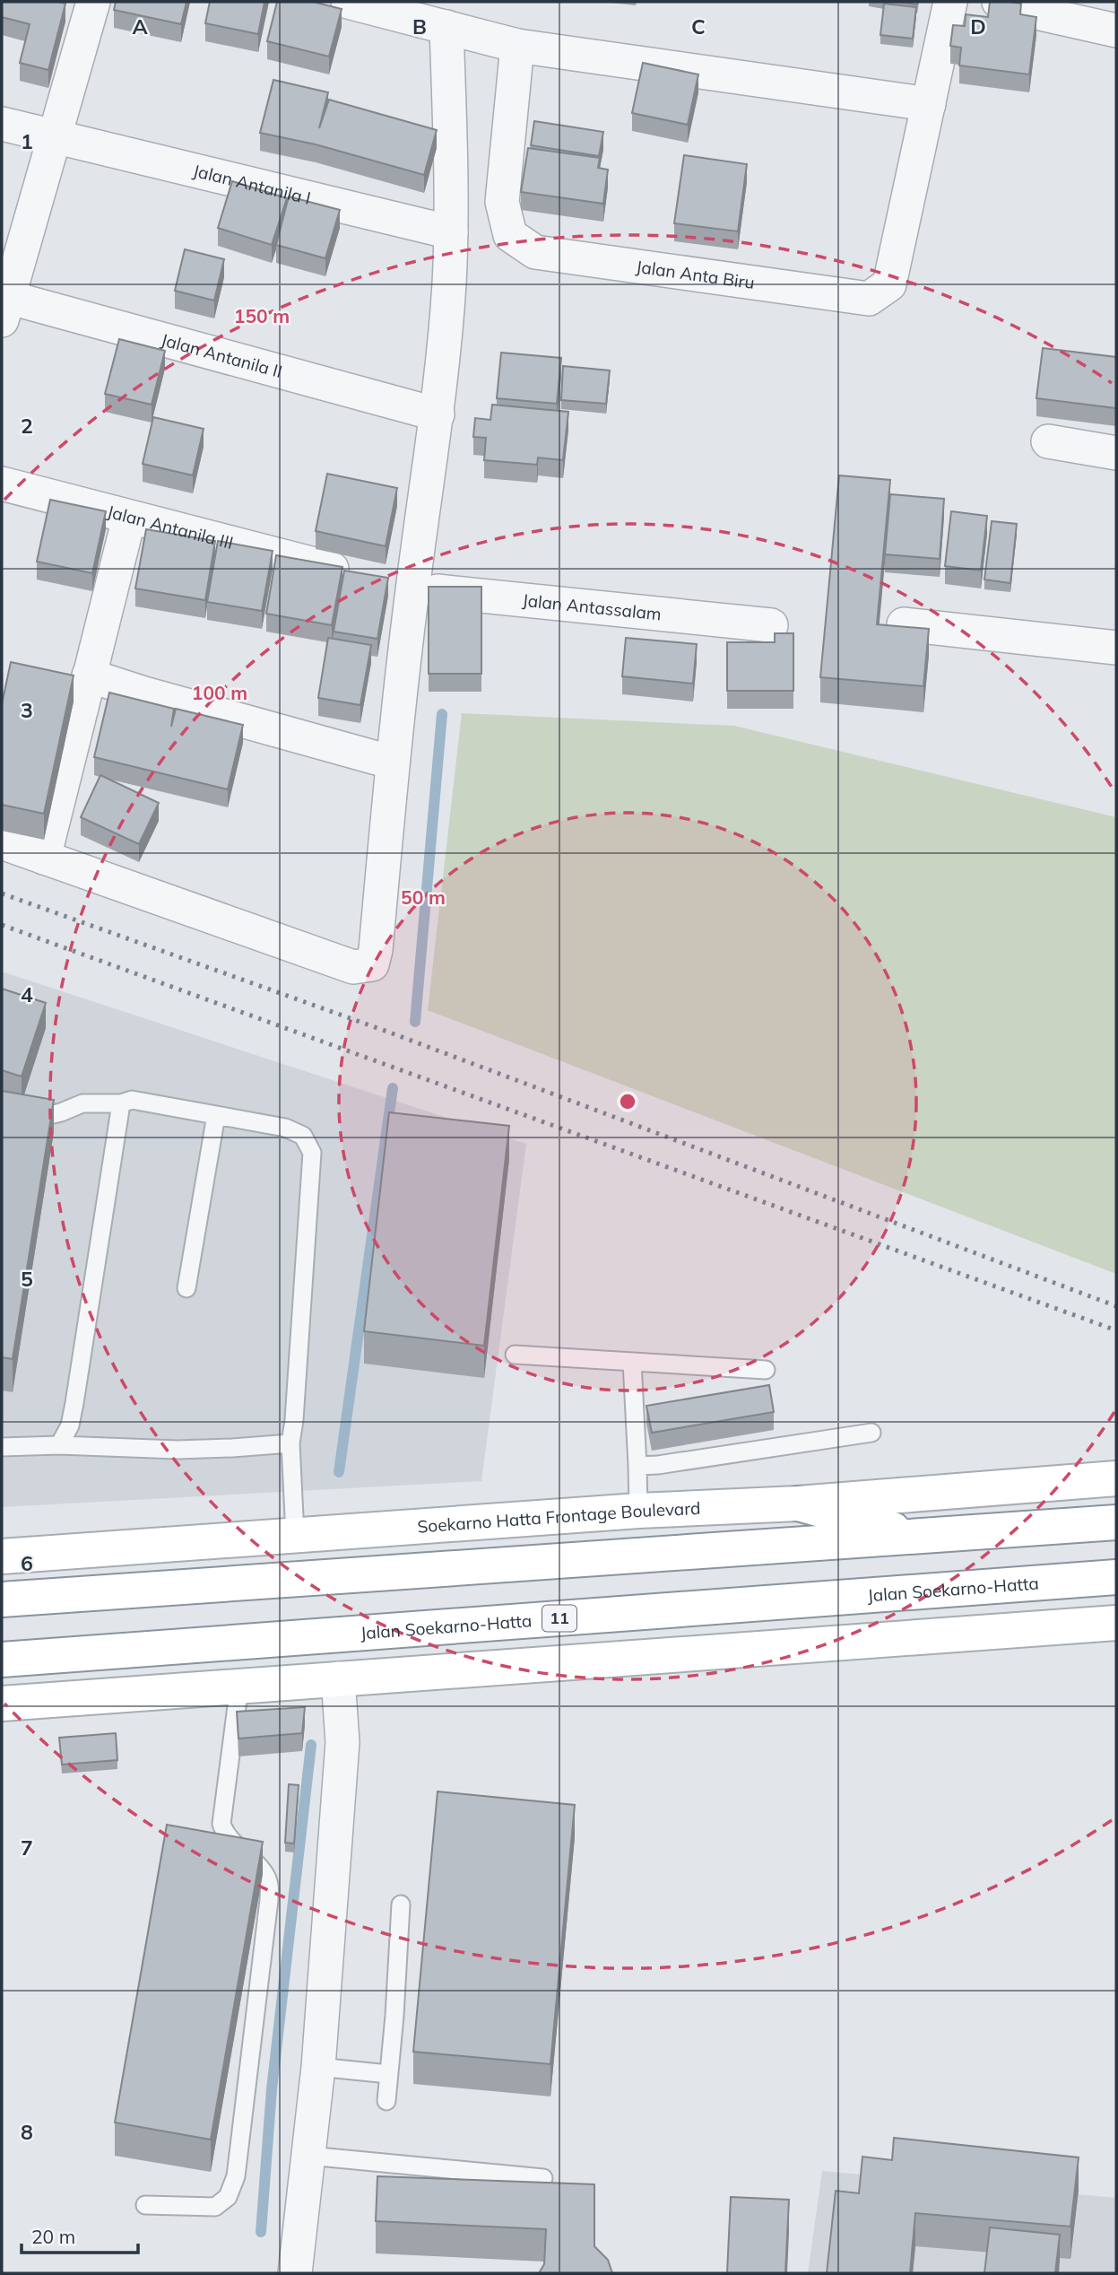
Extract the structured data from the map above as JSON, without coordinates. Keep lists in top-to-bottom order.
{
  "streets": {
    "main road": ["Soekarno Hatta Frontage Boulevard", "Jalan Soekarno-Hatta", "11"],
    "street": [
      "Jalan Antanila I",
      "Jalan Anta Biru",
      "Jalan Antanila II",
      "Jalan Antanila III",
      "Jalan Antassalam"
    ]
  },
  "crossings": [
    ["Jalan Antanila III", "Jalan Antassalam"]
  ],
  "scale_bar": "20 m",
  "grid": {
    "columns": [
      "A",
      "B",
      "C",
      "D"
    ],
    "rows": [
      "1",
      "2",
      "3",
      "4",
      "5",
      "6",
      "7",
      "8"
    ]
  },
  "rings": ["150 m", "100 m", "50 m"]
}
